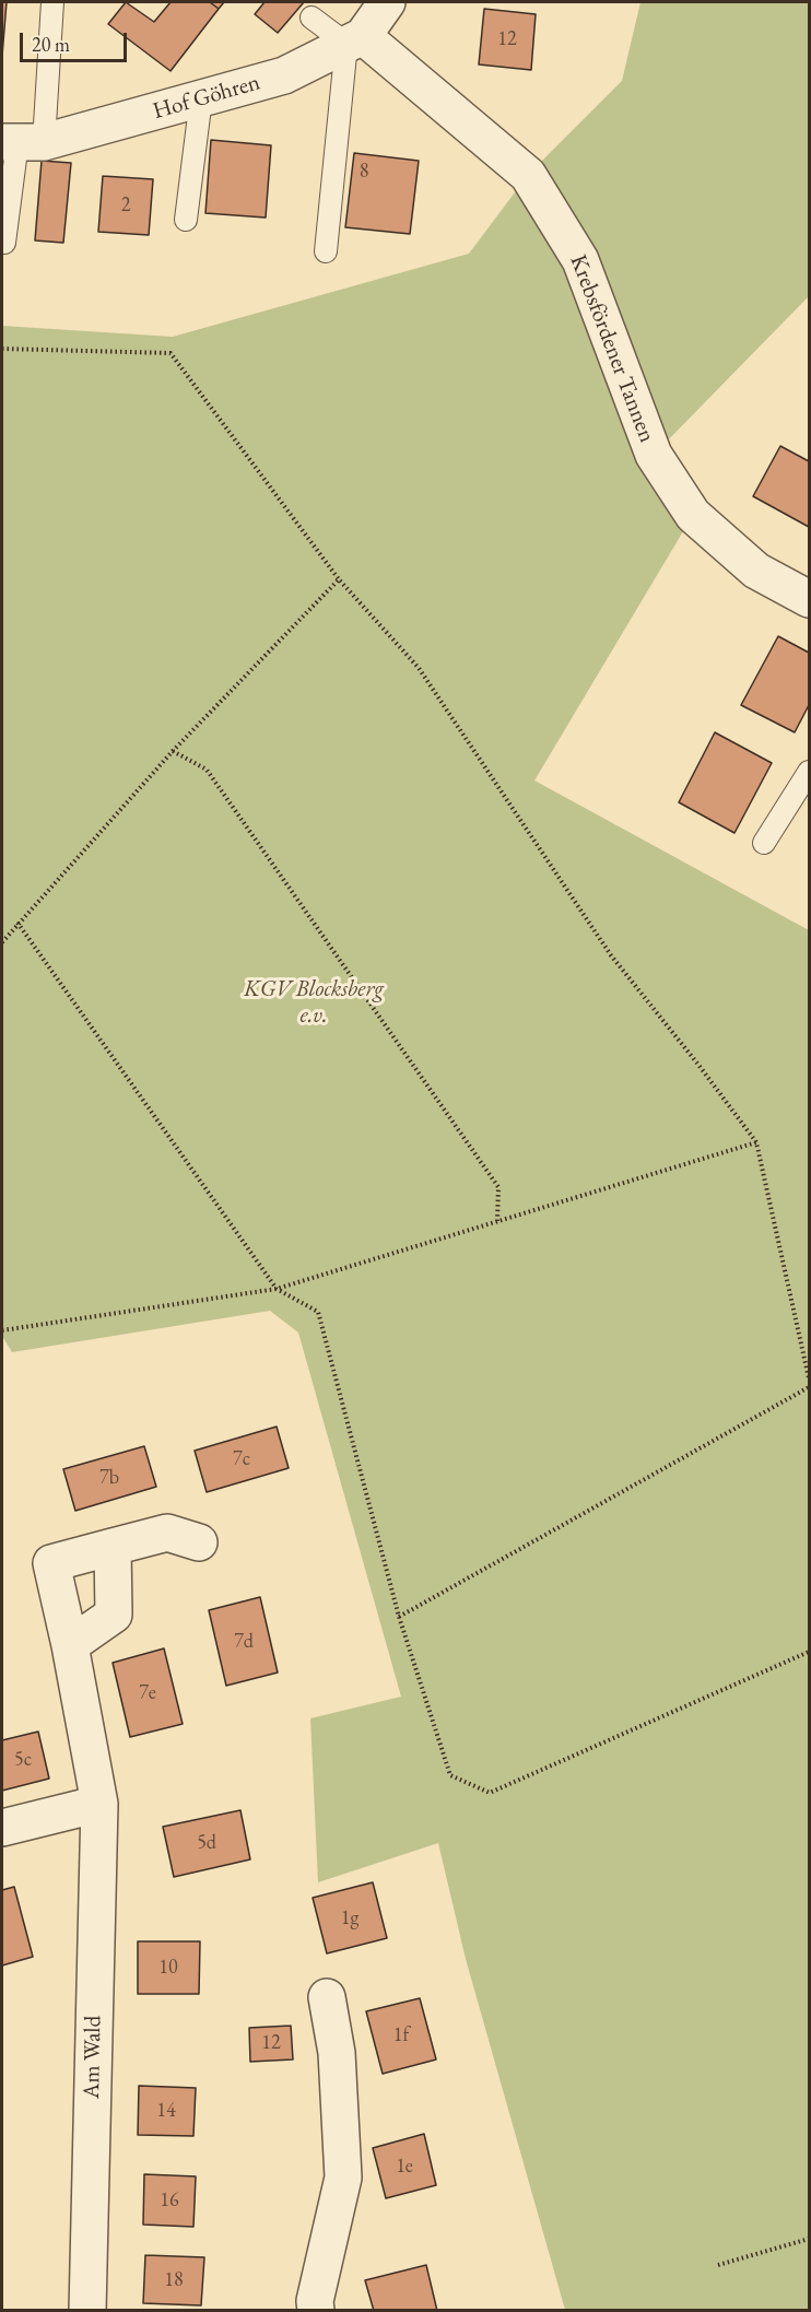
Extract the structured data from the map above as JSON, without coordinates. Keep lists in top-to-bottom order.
{
  "streets": {
    "street": ["Hof Göhren", "Krebsfördener Tannen", "Am Wald"]
  },
  "crossings": [
    ["Hof Göhren", "Krebsfördener Tannen"]
  ],
  "parks": ["KGV Blocksberg e.v."],
  "house_numbers": [
    "12",
    "8",
    "2",
    "7c",
    "7b",
    "7d",
    "7e",
    "5c",
    "5d",
    "1g",
    "10",
    "1f",
    "12",
    "14",
    "1e",
    "16",
    "18"
  ],
  "scale_bar": "20 m"
}
